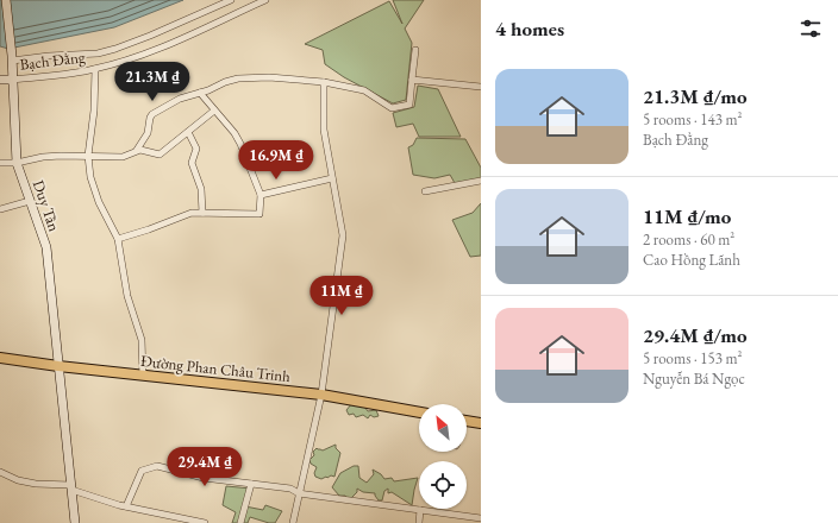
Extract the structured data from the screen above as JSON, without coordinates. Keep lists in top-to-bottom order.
{
  "streets": {
    "main road": ["Đường Phan Châu Trinh"],
    "street": ["Bạch Đằng", "Duy Tân"]
  },
  "crossings": [
    ["Bạch Đằng", "Duy Tân"],
    ["Duy Tân", "Đường Phan Châu Trinh"]
  ],
  "north": "top left",
  "page": {
    "heading": "4 homes",
    "list": [
      {
        "name": "21.3M ₫/mo",
        "note": "5 rooms · 143 m² · Bạch Đằng"
      },
      {
        "name": "11M ₫/mo",
        "note": "2 rooms · 60 m² · Cao Hồng Lãnh"
      },
      {
        "name": "29.4M ₫/mo",
        "note": "5 rooms · 153 m² · Nguyễn Bá Ngọc"
      }
    ],
    "price": [
      "21.3M ₫",
      "16.9M ₫",
      "11M ₫",
      "29.4M ₫"
    ]
  }
}
